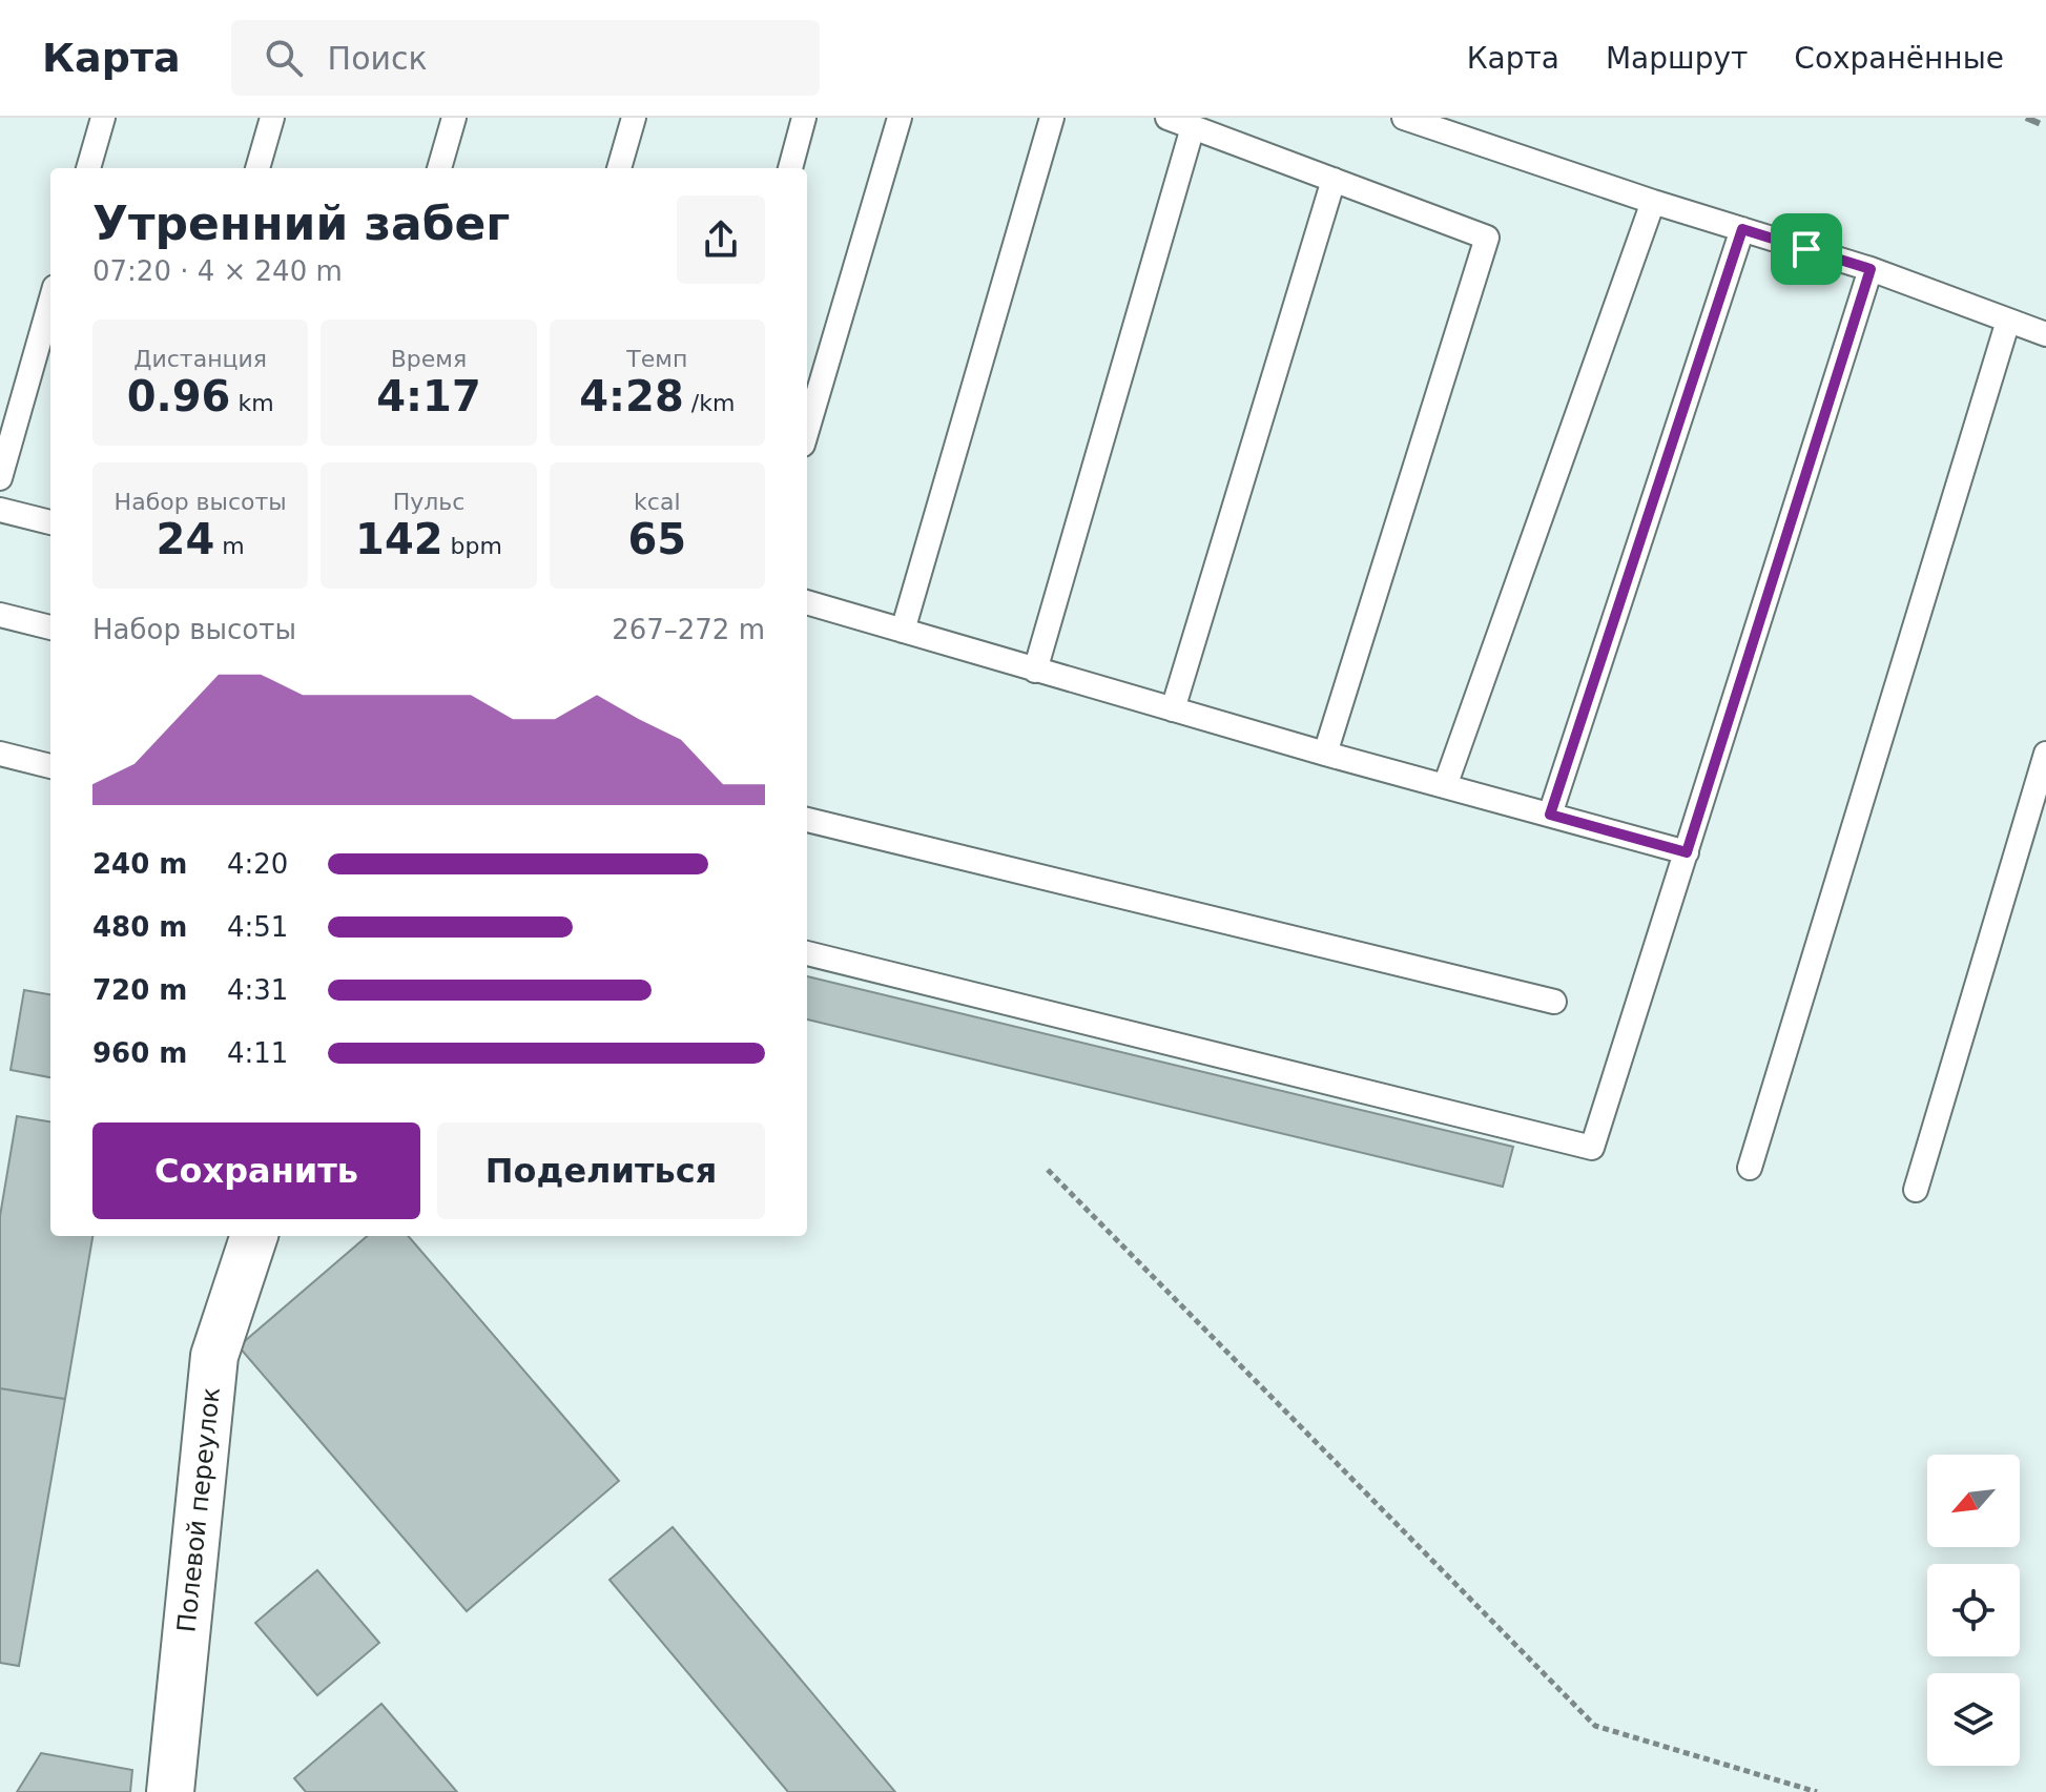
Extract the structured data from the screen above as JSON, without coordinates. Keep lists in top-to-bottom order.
{
  "streets": {
    "street": ["Полевой переулок"]
  },
  "north": "bottom left",
  "page": {
    "header": "Карта",
    "search": "Поиск",
    "nav": ["Карта", "Маршрут", "Сохранённые"],
    "heading": ["Утренний забег", "07:20 · 4 × 240 m"],
    "stats": [
      ["Дистанция", "0.96 km"],
      ["Время", "4:17"],
      ["Темп", "4:28 /km"],
      ["Набор высоты", "24 m"],
      ["Пульс", "142 bpm"],
      ["kcal", "65"]
    ],
    "chart": ["Набор высоты", "267–272 m"],
    "list": [
      {
        "name": "240 m",
        "note": "4:20"
      },
      {
        "name": "480 m",
        "note": "4:51"
      },
      {
        "name": "720 m",
        "note": "4:31"
      },
      {
        "name": "960 m",
        "note": "4:11"
      }
    ],
    "buttons": ["Сохранить", "Поделиться"]
  }
}
